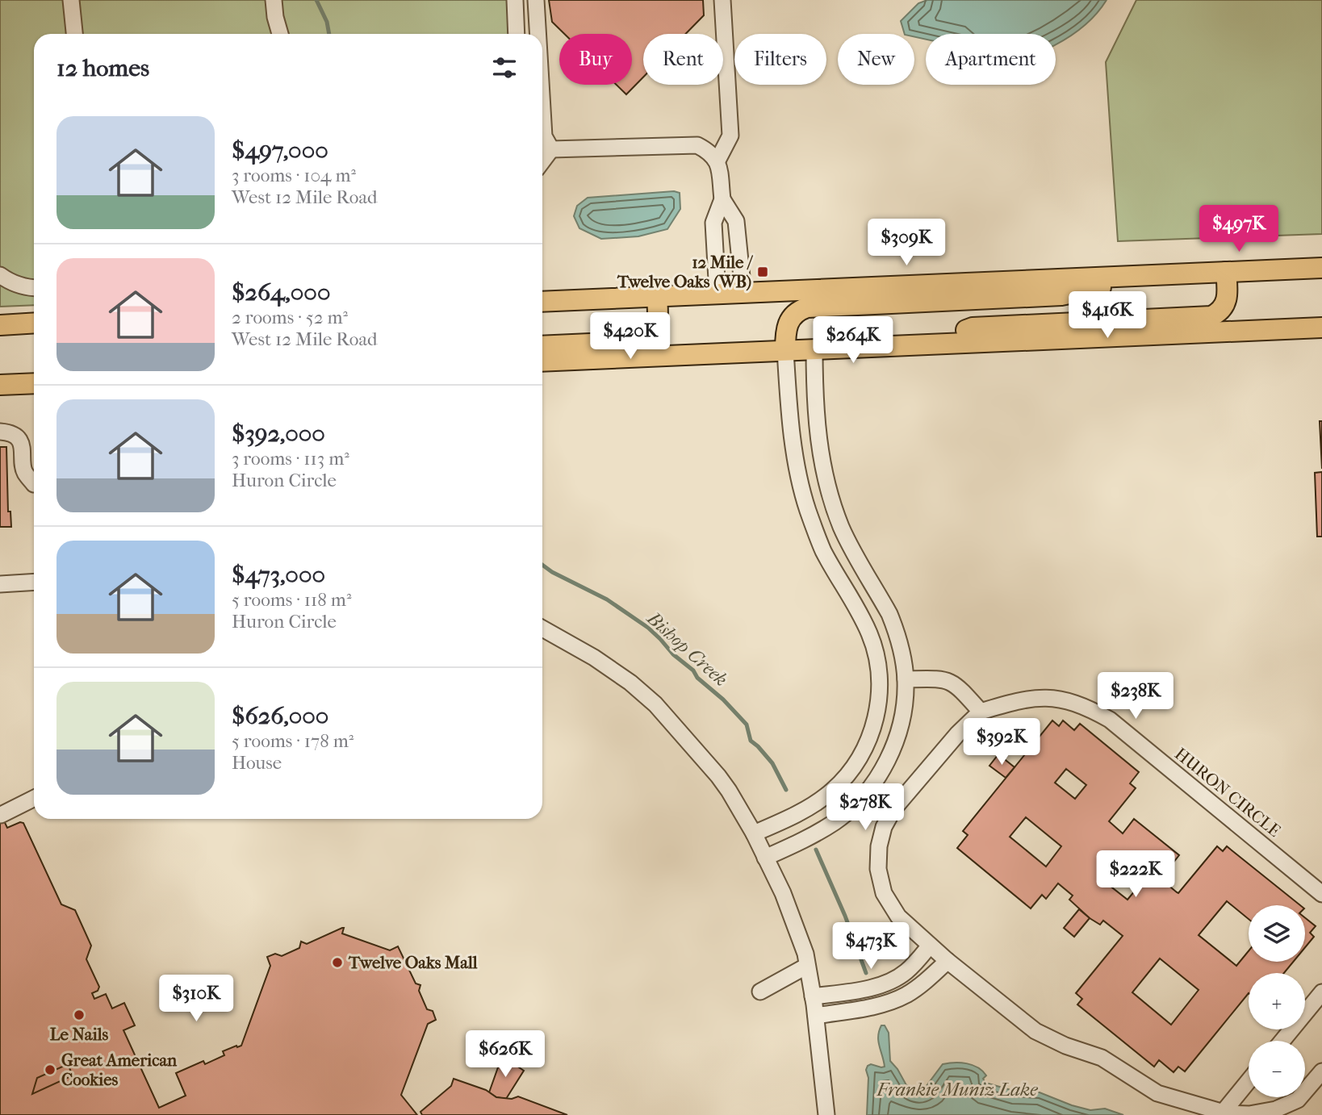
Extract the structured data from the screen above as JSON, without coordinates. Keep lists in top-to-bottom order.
{
  "streets": {
    "street": ["HURON CIRCLE"]
  },
  "water": ["Bishop Creek", "Frankie Muniz Lake"],
  "places": {
    "transit": ["12 Mile / Twelve Oaks (WB)"],
    "other": ["Twelve Oaks Mall", "Le Nails", "Great American Cookies"]
  },
  "page": {
    "chip": [
      "Buy",
      "Rent",
      "Filters",
      "New",
      "Apartment"
    ],
    "heading": "12 homes",
    "list": [
      {
        "name": "$497,000",
        "note": "3 rooms · 104 m² · West 12 Mile Road"
      },
      {
        "name": "$264,000",
        "note": "2 rooms · 52 m² · West 12 Mile Road"
      },
      {
        "name": "$392,000",
        "note": "3 rooms · 113 m² · Huron Circle"
      },
      {
        "name": "$473,000",
        "note": "5 rooms · 118 m² · Huron Circle"
      },
      {
        "name": "$626,000",
        "note": "5 rooms · 178 m² · House"
      }
    ],
    "price": [
      "$497K",
      "$309K",
      "$416K",
      "$420K",
      "$264K",
      "$238K",
      "$392K",
      "$278K",
      "$222K",
      "$473K",
      "$310K",
      "$626K"
    ],
    "map_buttons": ["+", "−"]
  }
}
